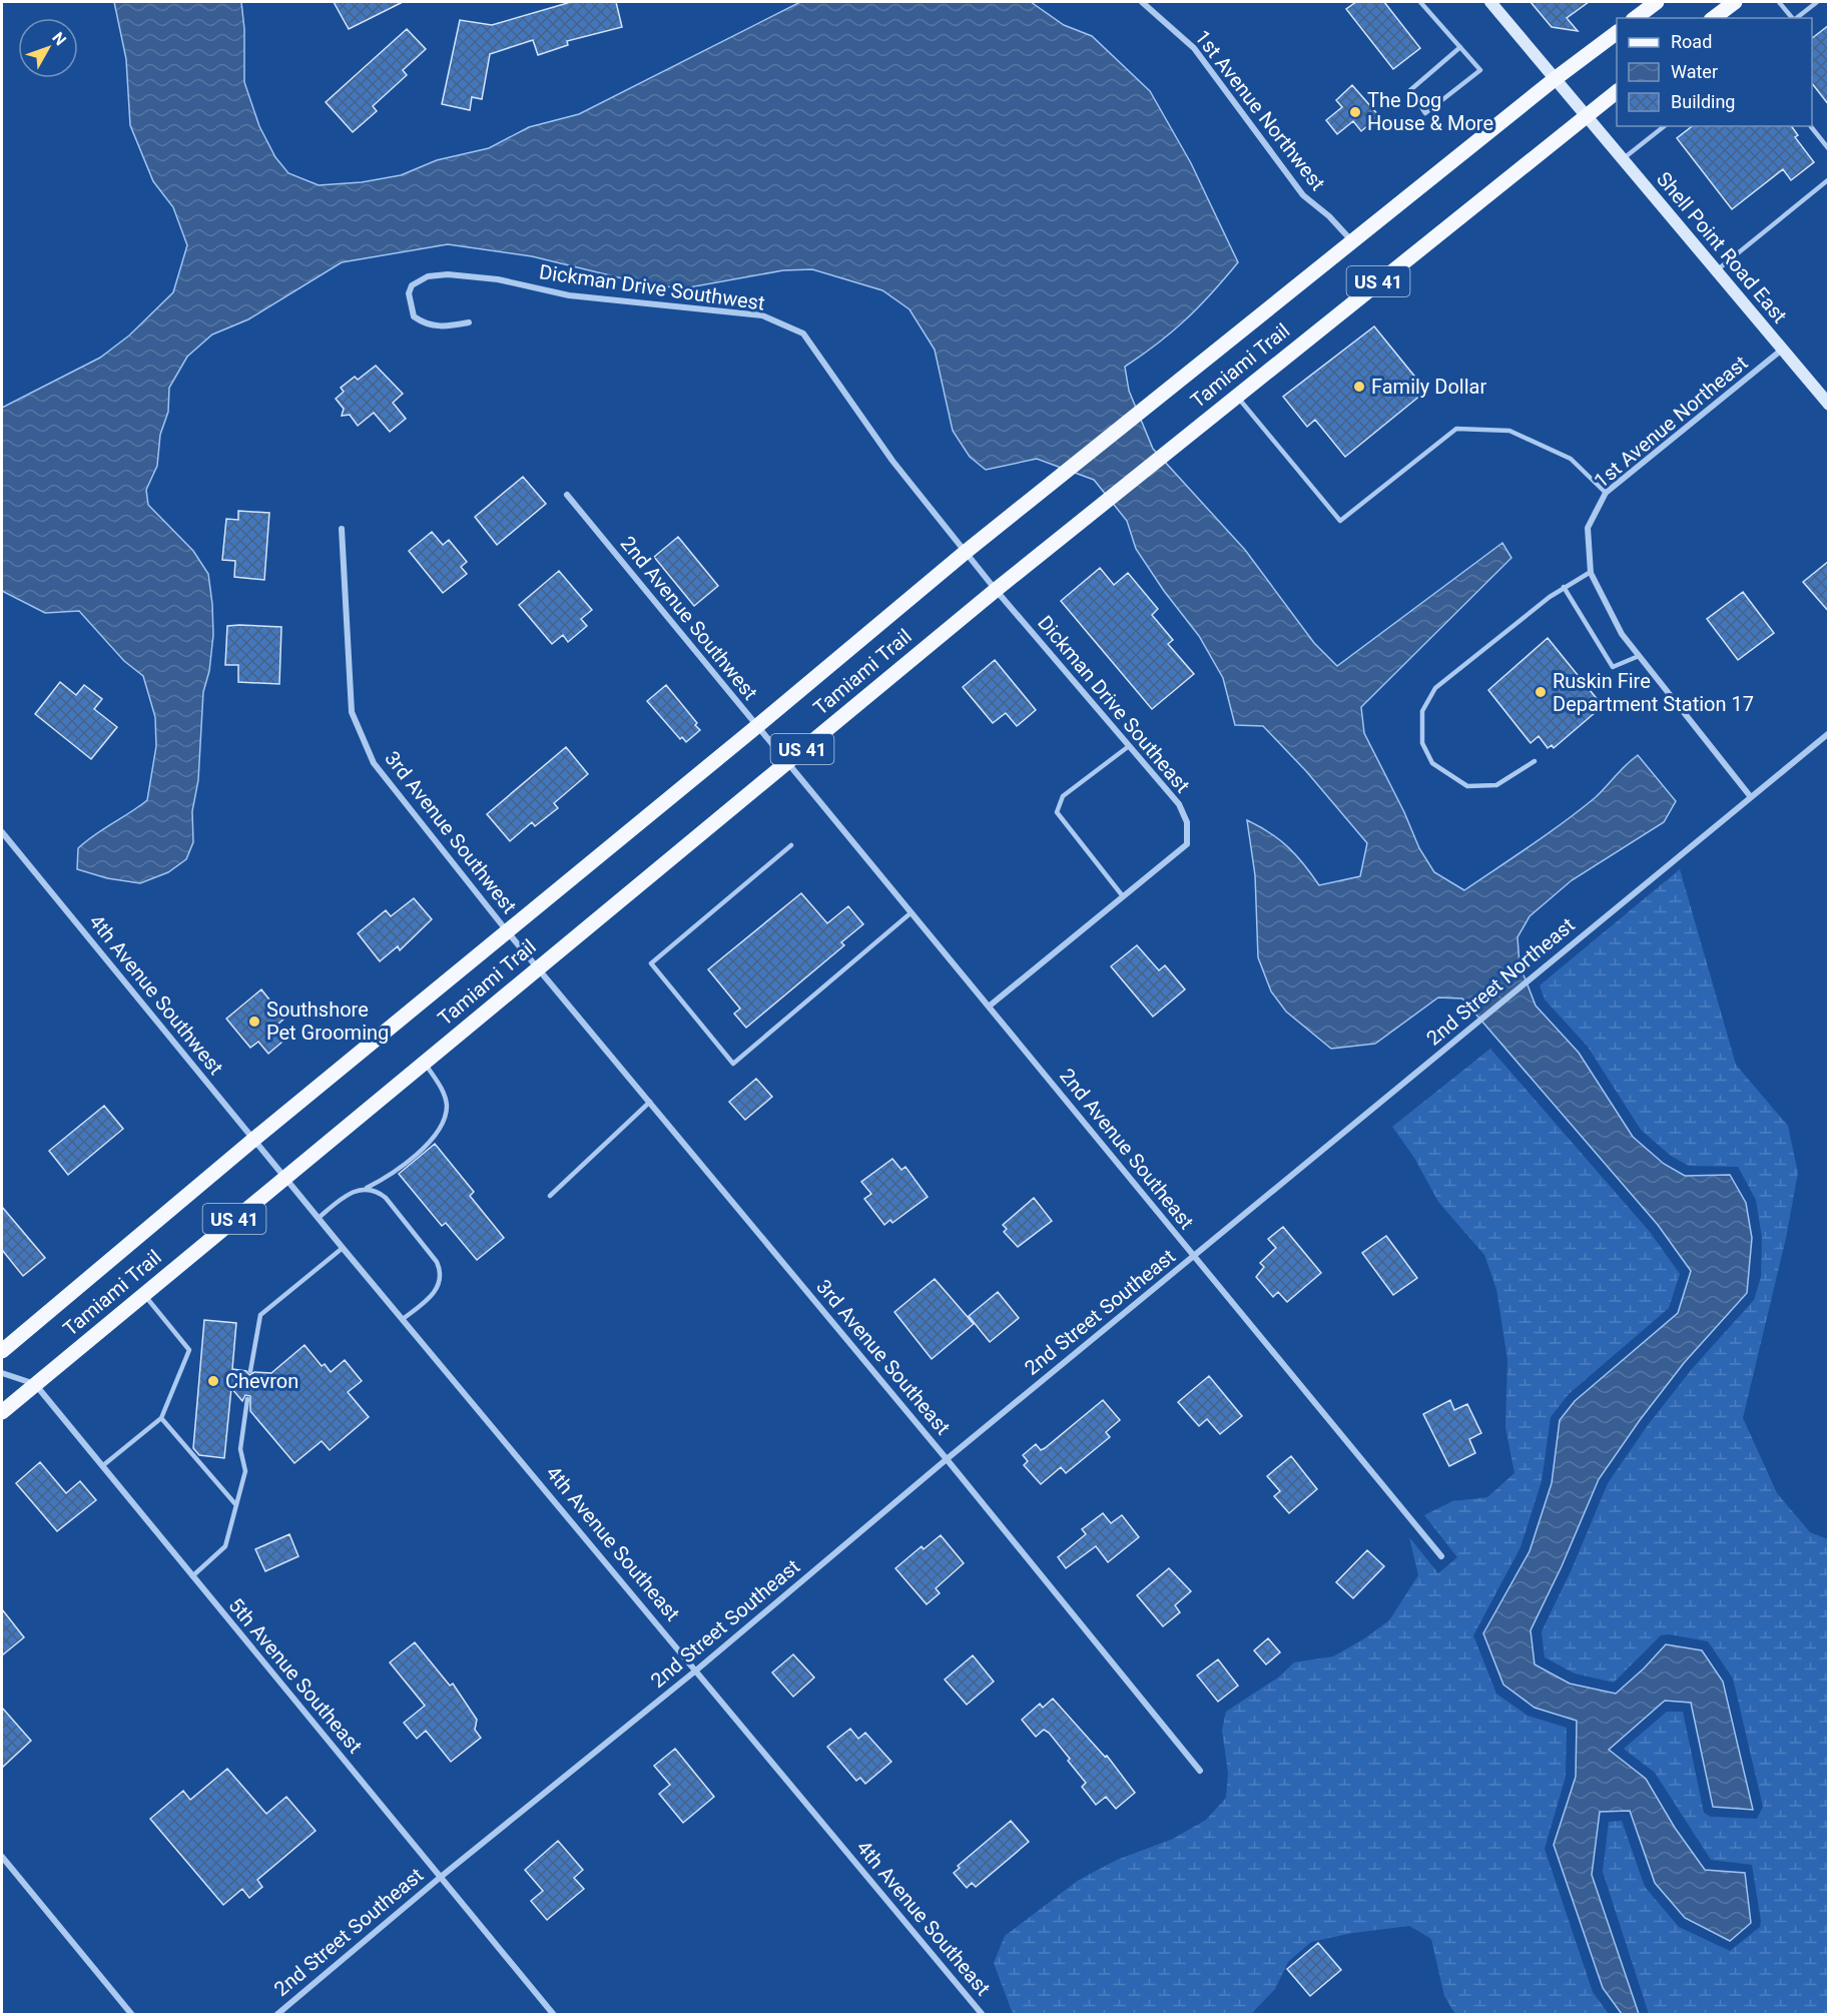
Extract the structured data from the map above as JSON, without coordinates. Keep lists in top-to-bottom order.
{
  "streets": {
    "main road": ["US 41", "Tamiami Trail"],
    "street": [
      "1st Avenue Northwest",
      "Shell Point Road East",
      "Dickman Drive Southwest",
      "1st Avenue Northeast",
      "2nd Avenue Southwest",
      "Dickman Drive Southeast",
      "3rd Avenue Southwest",
      "2nd Street Northeast",
      "4th Avenue Southwest",
      "2nd Avenue Southeast",
      "2nd Street Southeast",
      "3rd Avenue Southeast",
      "4th Avenue Southeast",
      "5th Avenue Southeast"
    ]
  },
  "crossings": [
    ["1st Avenue Northwest", "Tamiami Trail"],
    ["Shell Point Road East", "Tamiami Trail"],
    ["Shell Point Road East", "1st Avenue Northeast"],
    ["Dickman Drive Southwest", "Tamiami Trail"],
    ["Dickman Drive Southwest", "Dickman Drive Southeast"],
    ["Tamiami Trail", "2nd Avenue Southwest"],
    ["Tamiami Trail", "Dickman Drive Southeast"],
    ["Tamiami Trail", "3rd Avenue Southwest"],
    ["Tamiami Trail", "4th Avenue Southwest"],
    ["Tamiami Trail", "2nd Avenue Southeast"],
    ["Tamiami Trail", "3rd Avenue Southeast"],
    ["Tamiami Trail", "4th Avenue Southeast"],
    ["Tamiami Trail", "5th Avenue Southeast"],
    ["1st Avenue Northeast", "2nd Street Northeast"],
    ["2nd Avenue Southwest", "2nd Avenue Southeast"],
    ["Dickman Drive Southeast", "2nd Avenue Southeast"],
    ["3rd Avenue Southwest", "3rd Avenue Southeast"],
    ["2nd Street Northeast", "2nd Avenue Southeast"],
    ["2nd Street Northeast", "2nd Street Southeast"],
    ["4th Avenue Southwest", "4th Avenue Southeast"],
    ["2nd Avenue Southeast", "2nd Street Southeast"],
    ["2nd Street Southeast", "3rd Avenue Southeast"],
    ["2nd Street Southeast", "4th Avenue Southeast"],
    ["2nd Street Southeast", "5th Avenue Southeast"]
  ],
  "places": [
    "The Dog House & More",
    "Family Dollar",
    "Ruskin Fire Department Station 17",
    "Southshore Pet Grooming",
    "Chevron"
  ],
  "legend": ["Road", "Water", "Building"],
  "north": "top right"
}
